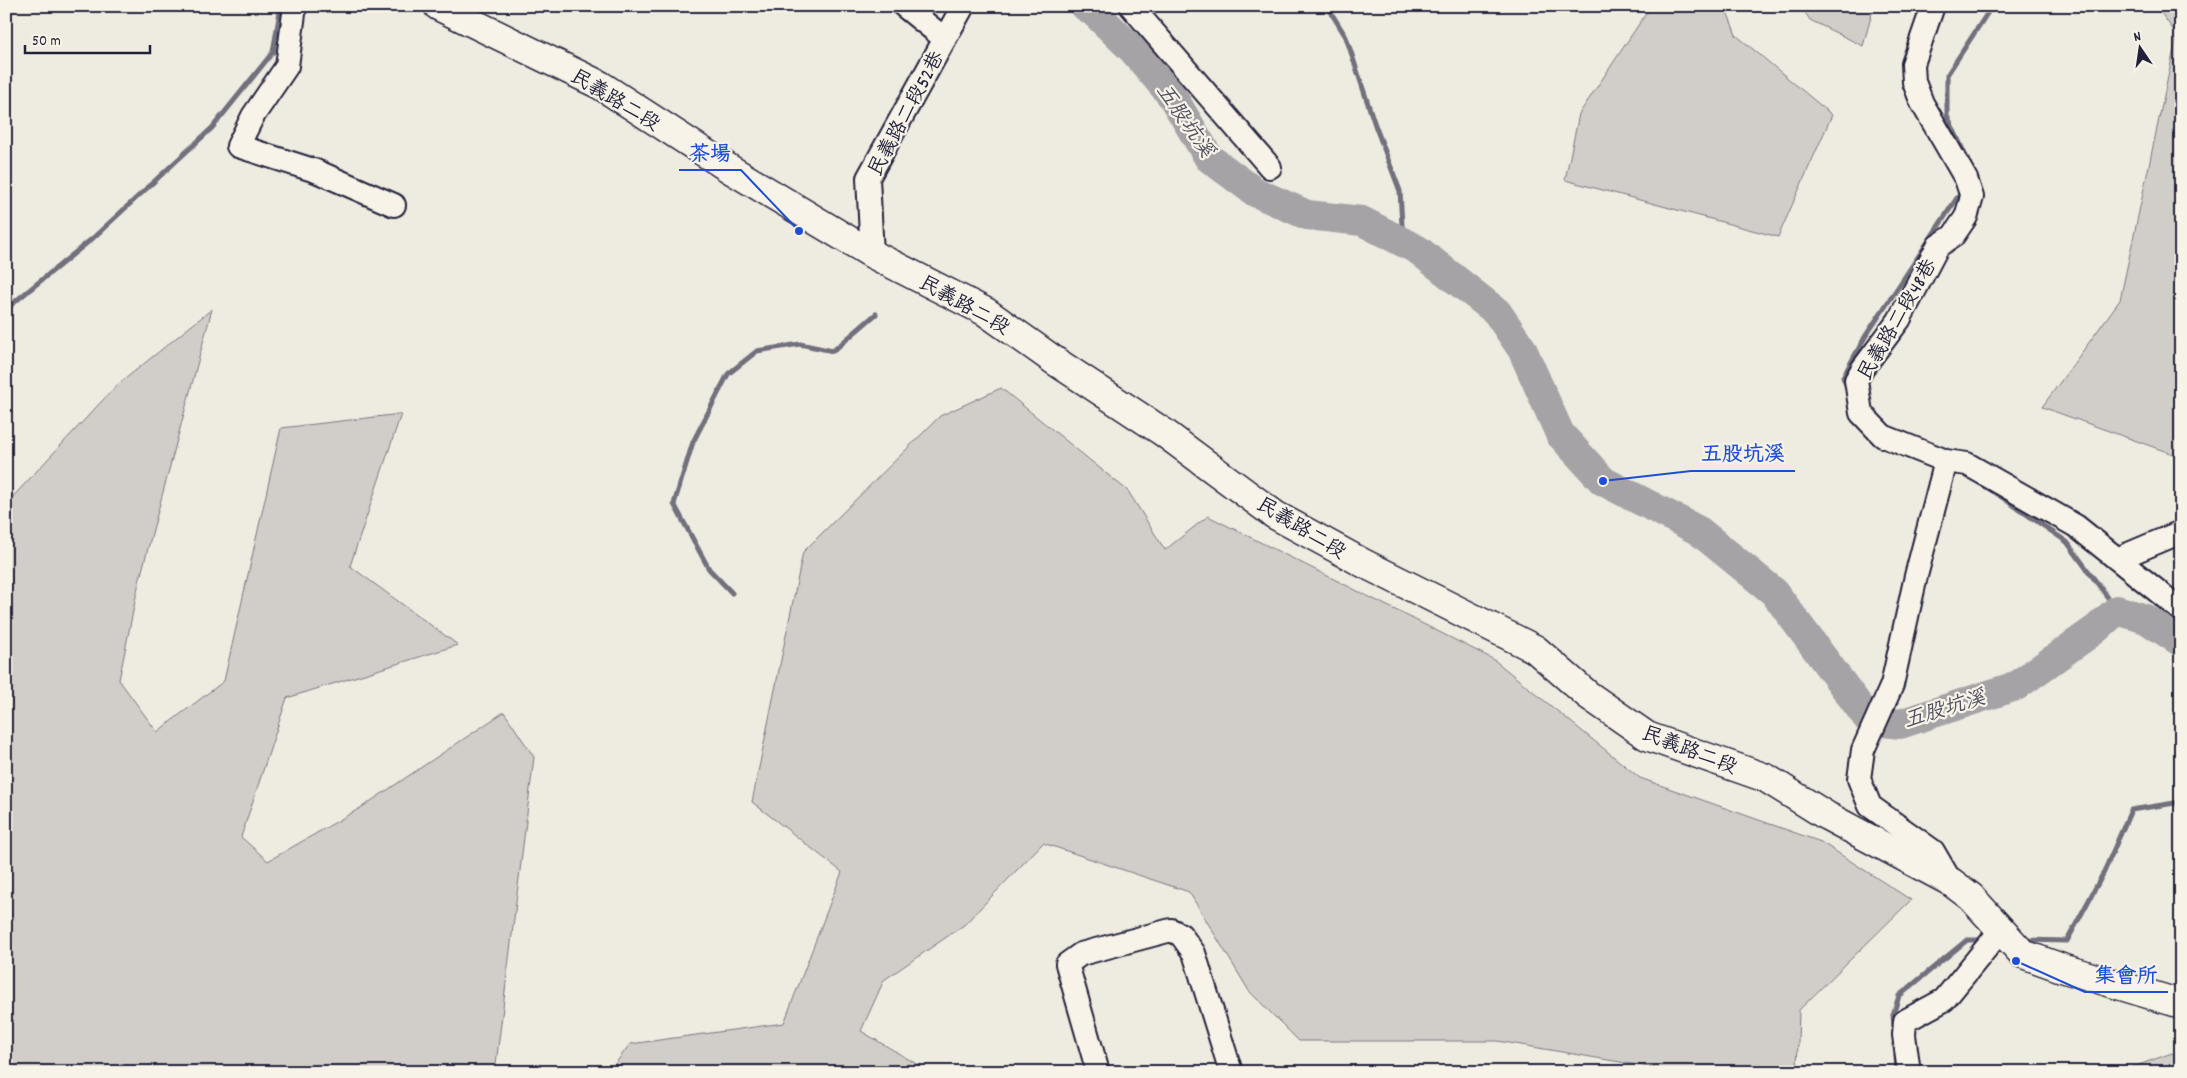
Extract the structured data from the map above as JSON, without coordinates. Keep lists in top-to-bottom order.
{
  "streets": {
    "main road": ["民義路二段"],
    "street": ["民義路二段52巷", "民義路二段48巷"]
  },
  "crossings": [
    ["民義路二段", "民義路二段52巷"]
  ],
  "water": ["五股坑溪"],
  "places": ["茶場", "五股坑溪", "集會所"],
  "scale_bar": "50 m",
  "north": "top"
}
